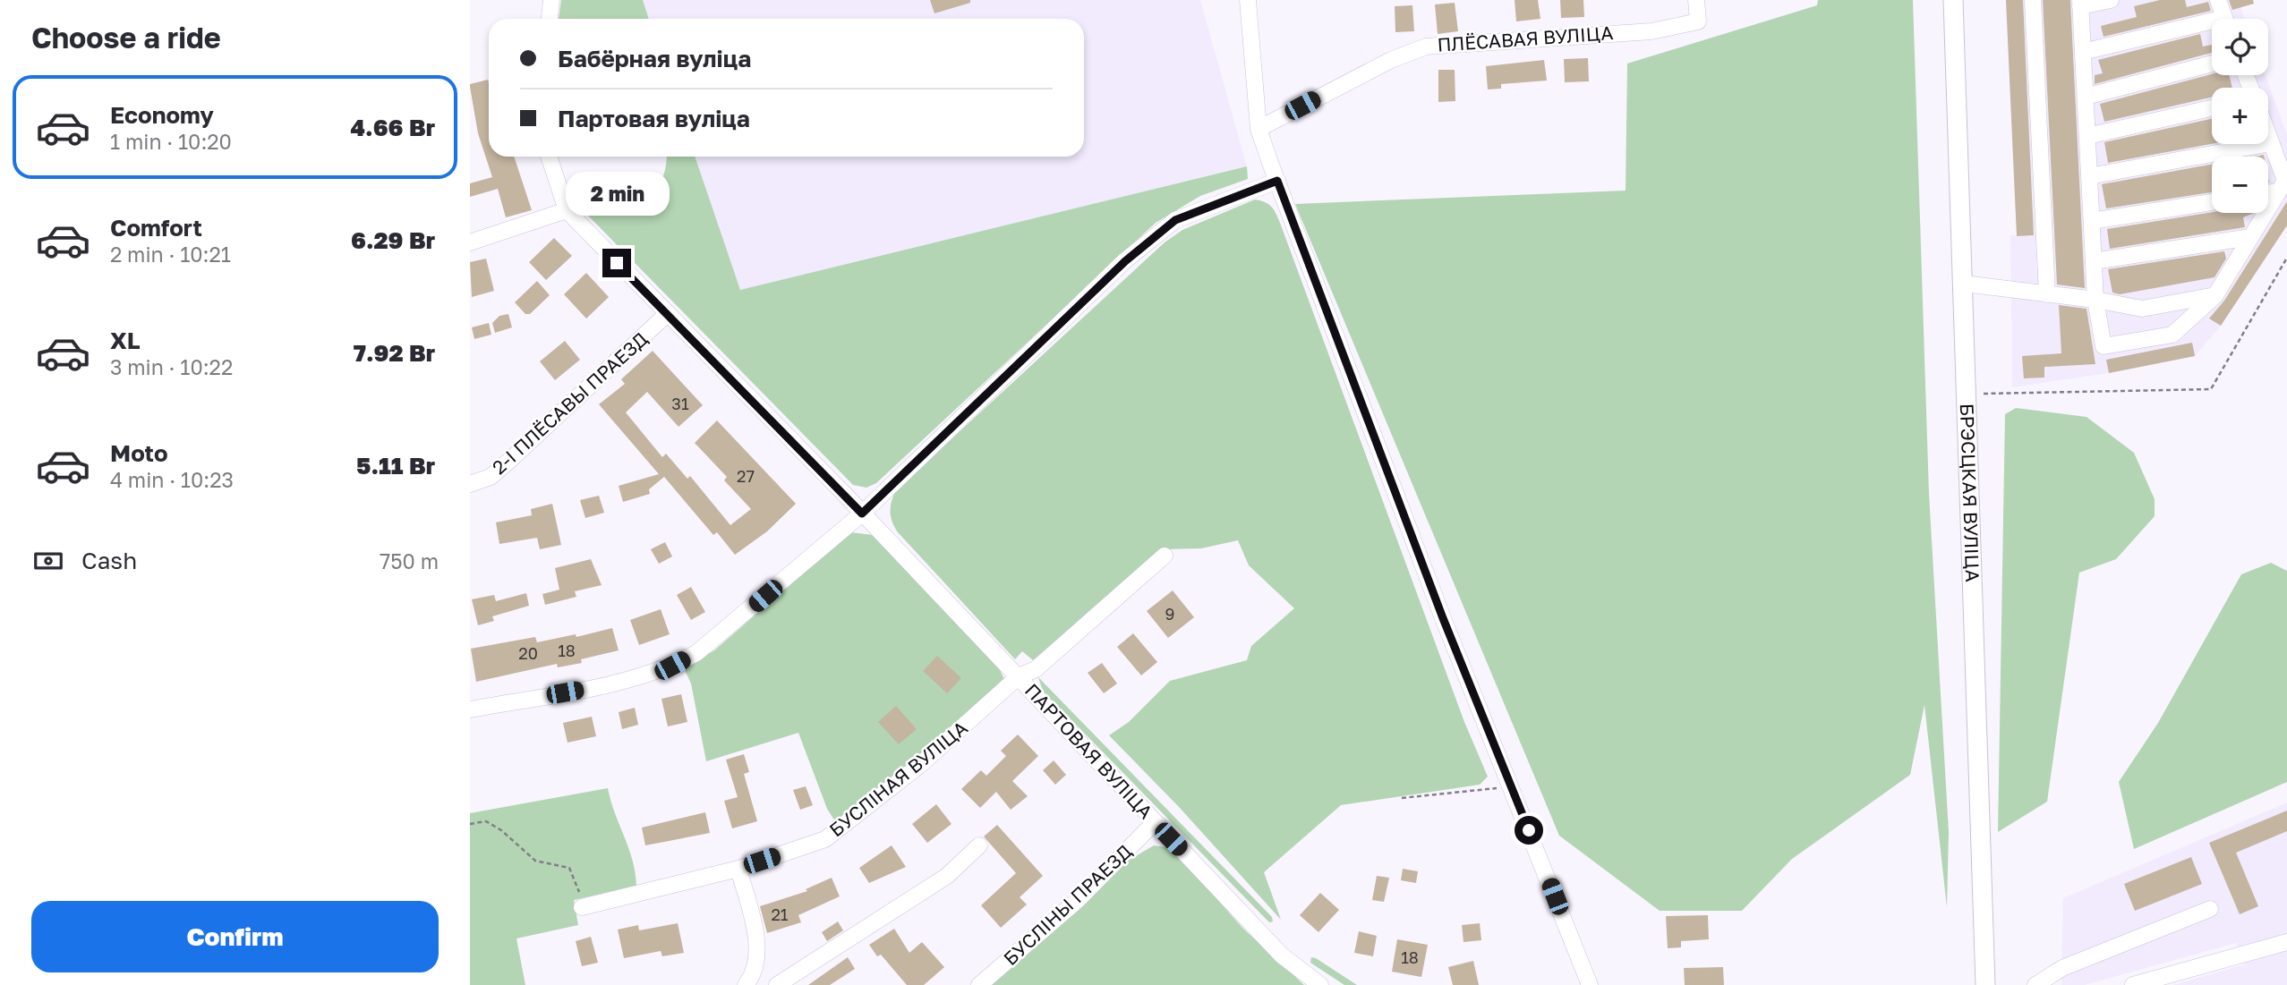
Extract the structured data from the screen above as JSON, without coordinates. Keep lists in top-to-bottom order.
{
  "streets": {
    "main road": ["БРЭСЦКАЯ ВУЛІЦА"],
    "street": [
      "ПЛЁСАВАЯ ВУЛІЦА",
      "2-І ПЛЁСАВЫ ПРАЕЗД",
      "ПАРТОВАЯ ВУЛІЦА",
      "БУСЛІНАЯ ВУЛІЦА",
      "БУСЛІНЫ ПРАЕЗД"
    ]
  },
  "crossings": [
    ["2-І ПЛЁСАВЫ ПРАЕЗД", "ПАРТОВАЯ ВУЛІЦА"],
    ["ПАРТОВАЯ ВУЛІЦА", "БУСЛІНАЯ ВУЛІЦА"],
    ["ПАРТОВАЯ ВУЛІЦА", "БУСЛІНЫ ПРАЕЗД"]
  ],
  "house_numbers": [
    "31",
    "27",
    "9",
    "18",
    "20",
    "21",
    "18"
  ],
  "page": {
    "heading": "Choose a ride",
    "map_buttons": ["+", "−"],
    "banner": ["Бабёрная вуліца", "Партовая вуліца"],
    "list": [
      {
        "name": "Economy",
        "note": "1 min · 10:20",
        "value": "4.66 Br"
      },
      {
        "name": "Comfort",
        "note": "2 min · 10:21",
        "value": "6.29 Br"
      },
      {
        "name": "XL",
        "note": "3 min · 10:22",
        "value": "7.92 Br"
      },
      {
        "name": "Moto",
        "note": "4 min · 10:23",
        "value": "5.11 Br"
      }
    ],
    "bubble": "2 min",
    "pay": ["Cash", "750 m"],
    "buttons": "Confirm"
  }
}
